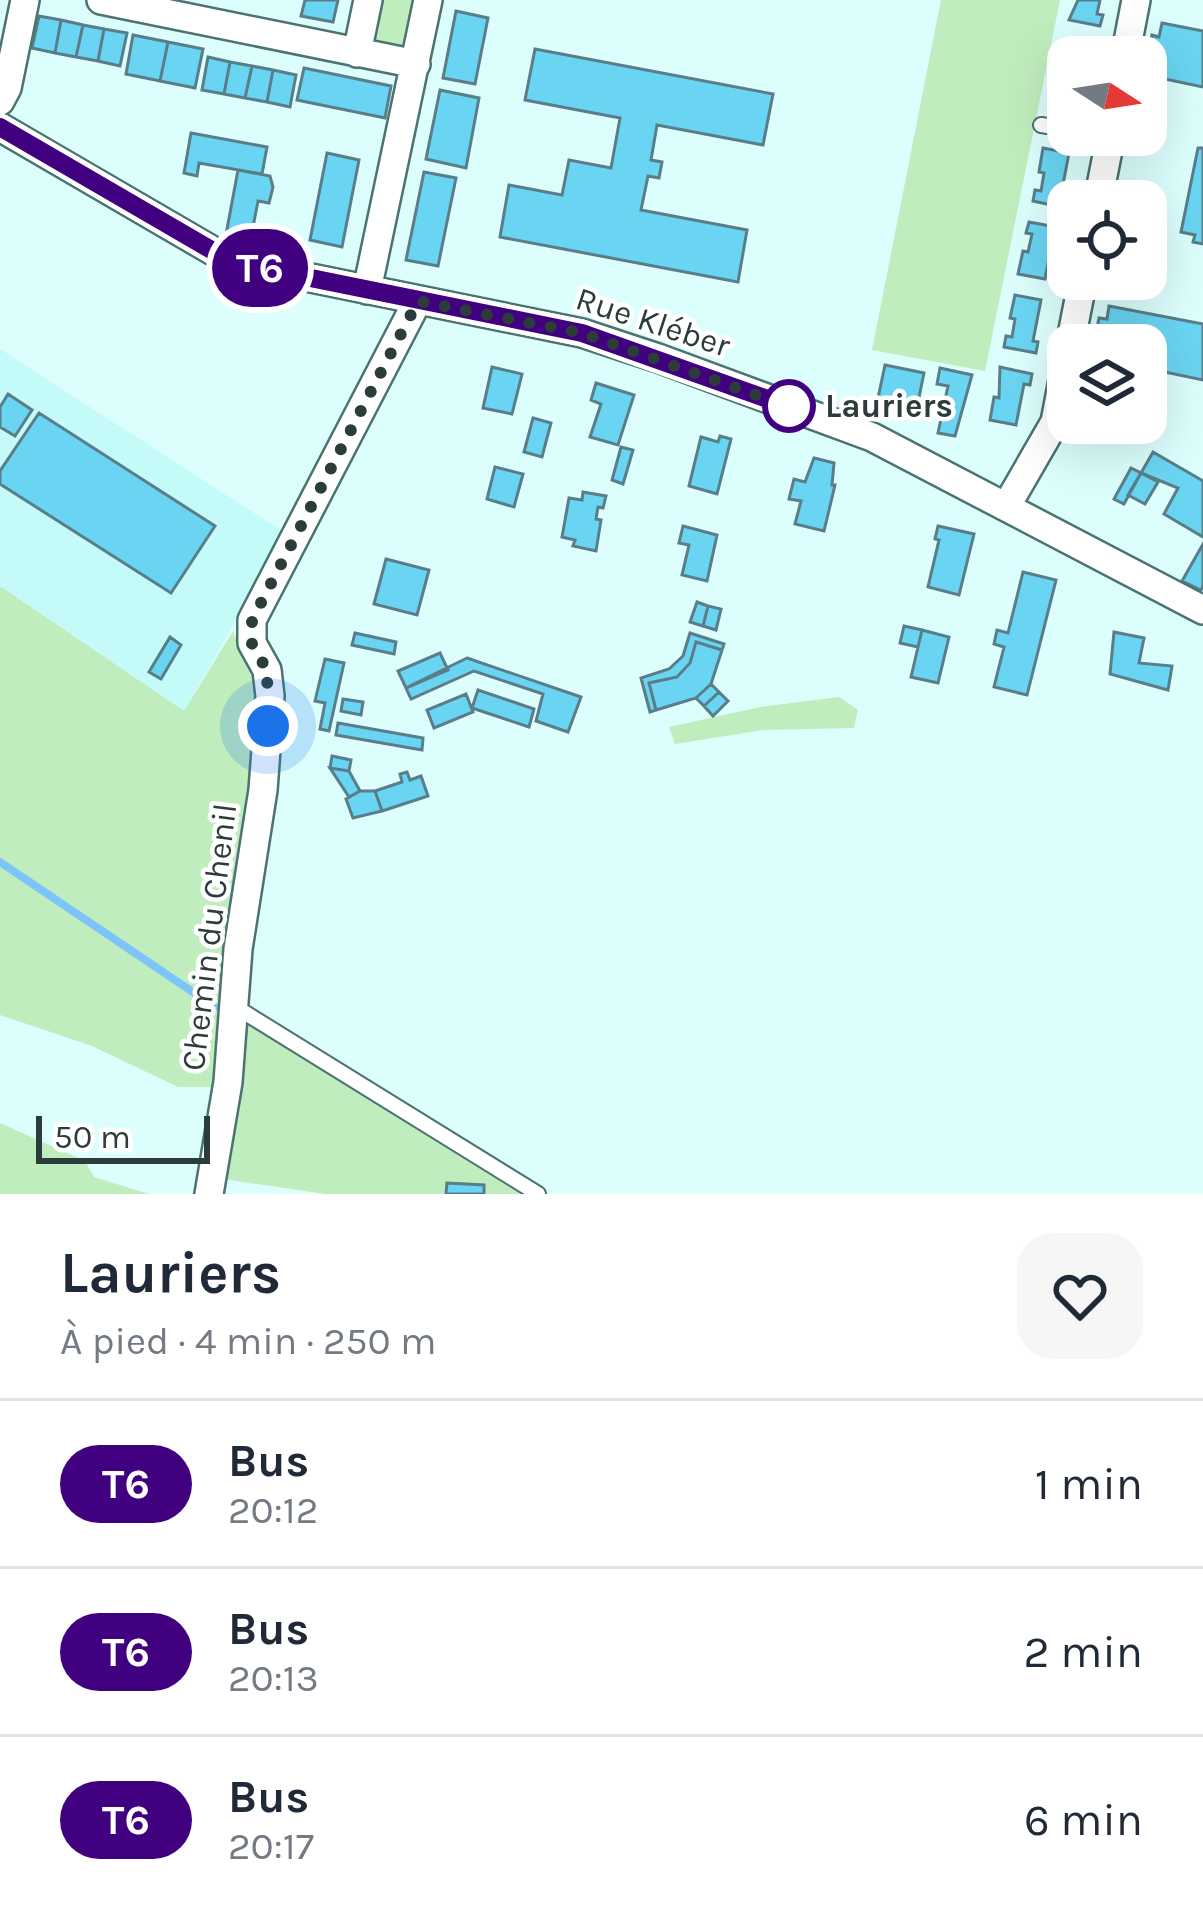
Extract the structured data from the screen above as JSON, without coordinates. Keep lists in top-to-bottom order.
{
  "streets": {
    "street": ["Rue Kléber", "Chemin du Chenil"]
  },
  "crossings": [
    ["Rue Kléber", "Chemin du Chenil"]
  ],
  "places": ["Lauriers"],
  "lines": ["bus line T6"],
  "scale_bar": "50 m",
  "north": "right",
  "page": {
    "on_map": "T6",
    "scale": "50 m",
    "heading": ["Lauriers", "À pied · 4 min · 250 m"],
    "list": [
      {
        "mark": "T6",
        "name": "Bus",
        "note": "20:12",
        "value": "1 min"
      },
      {
        "mark": "T6",
        "name": "Bus",
        "note": "20:13",
        "value": "2 min"
      },
      {
        "mark": "T6",
        "name": "Bus",
        "note": "20:17",
        "value": "6 min"
      }
    ]
  }
}
